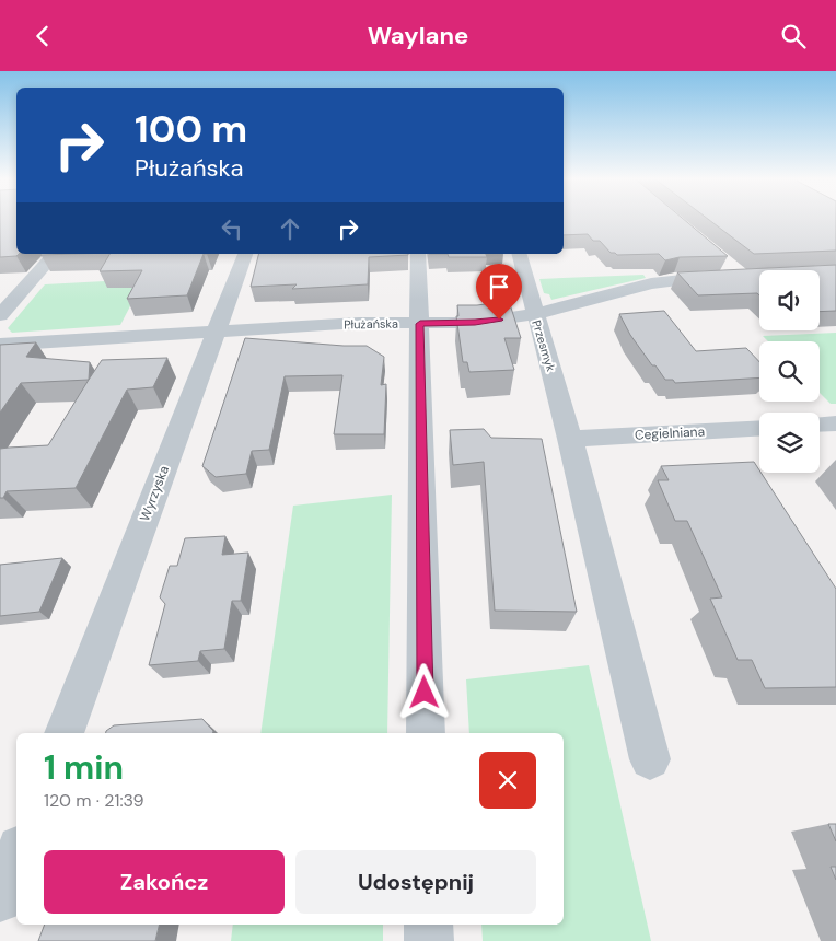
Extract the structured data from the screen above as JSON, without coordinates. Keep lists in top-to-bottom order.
{
  "streets": {
    "street": [
      "Płużańska",
      "Przesmyk",
      "Cegielniana",
      "Wyrzyska"
    ]
  },
  "crossings": [
    ["Płużańska", "Przesmyk"],
    ["Płużańska", "Wyrzyska"],
    ["Przesmyk", "Cegielniana"]
  ],
  "page": {
    "header": "Waylane",
    "turn": ["100 m", "Płużańska"],
    "heading": ["1 min", "120 m · 21:39"],
    "buttons": ["Zakończ", "Udostępnij"]
  }
}
